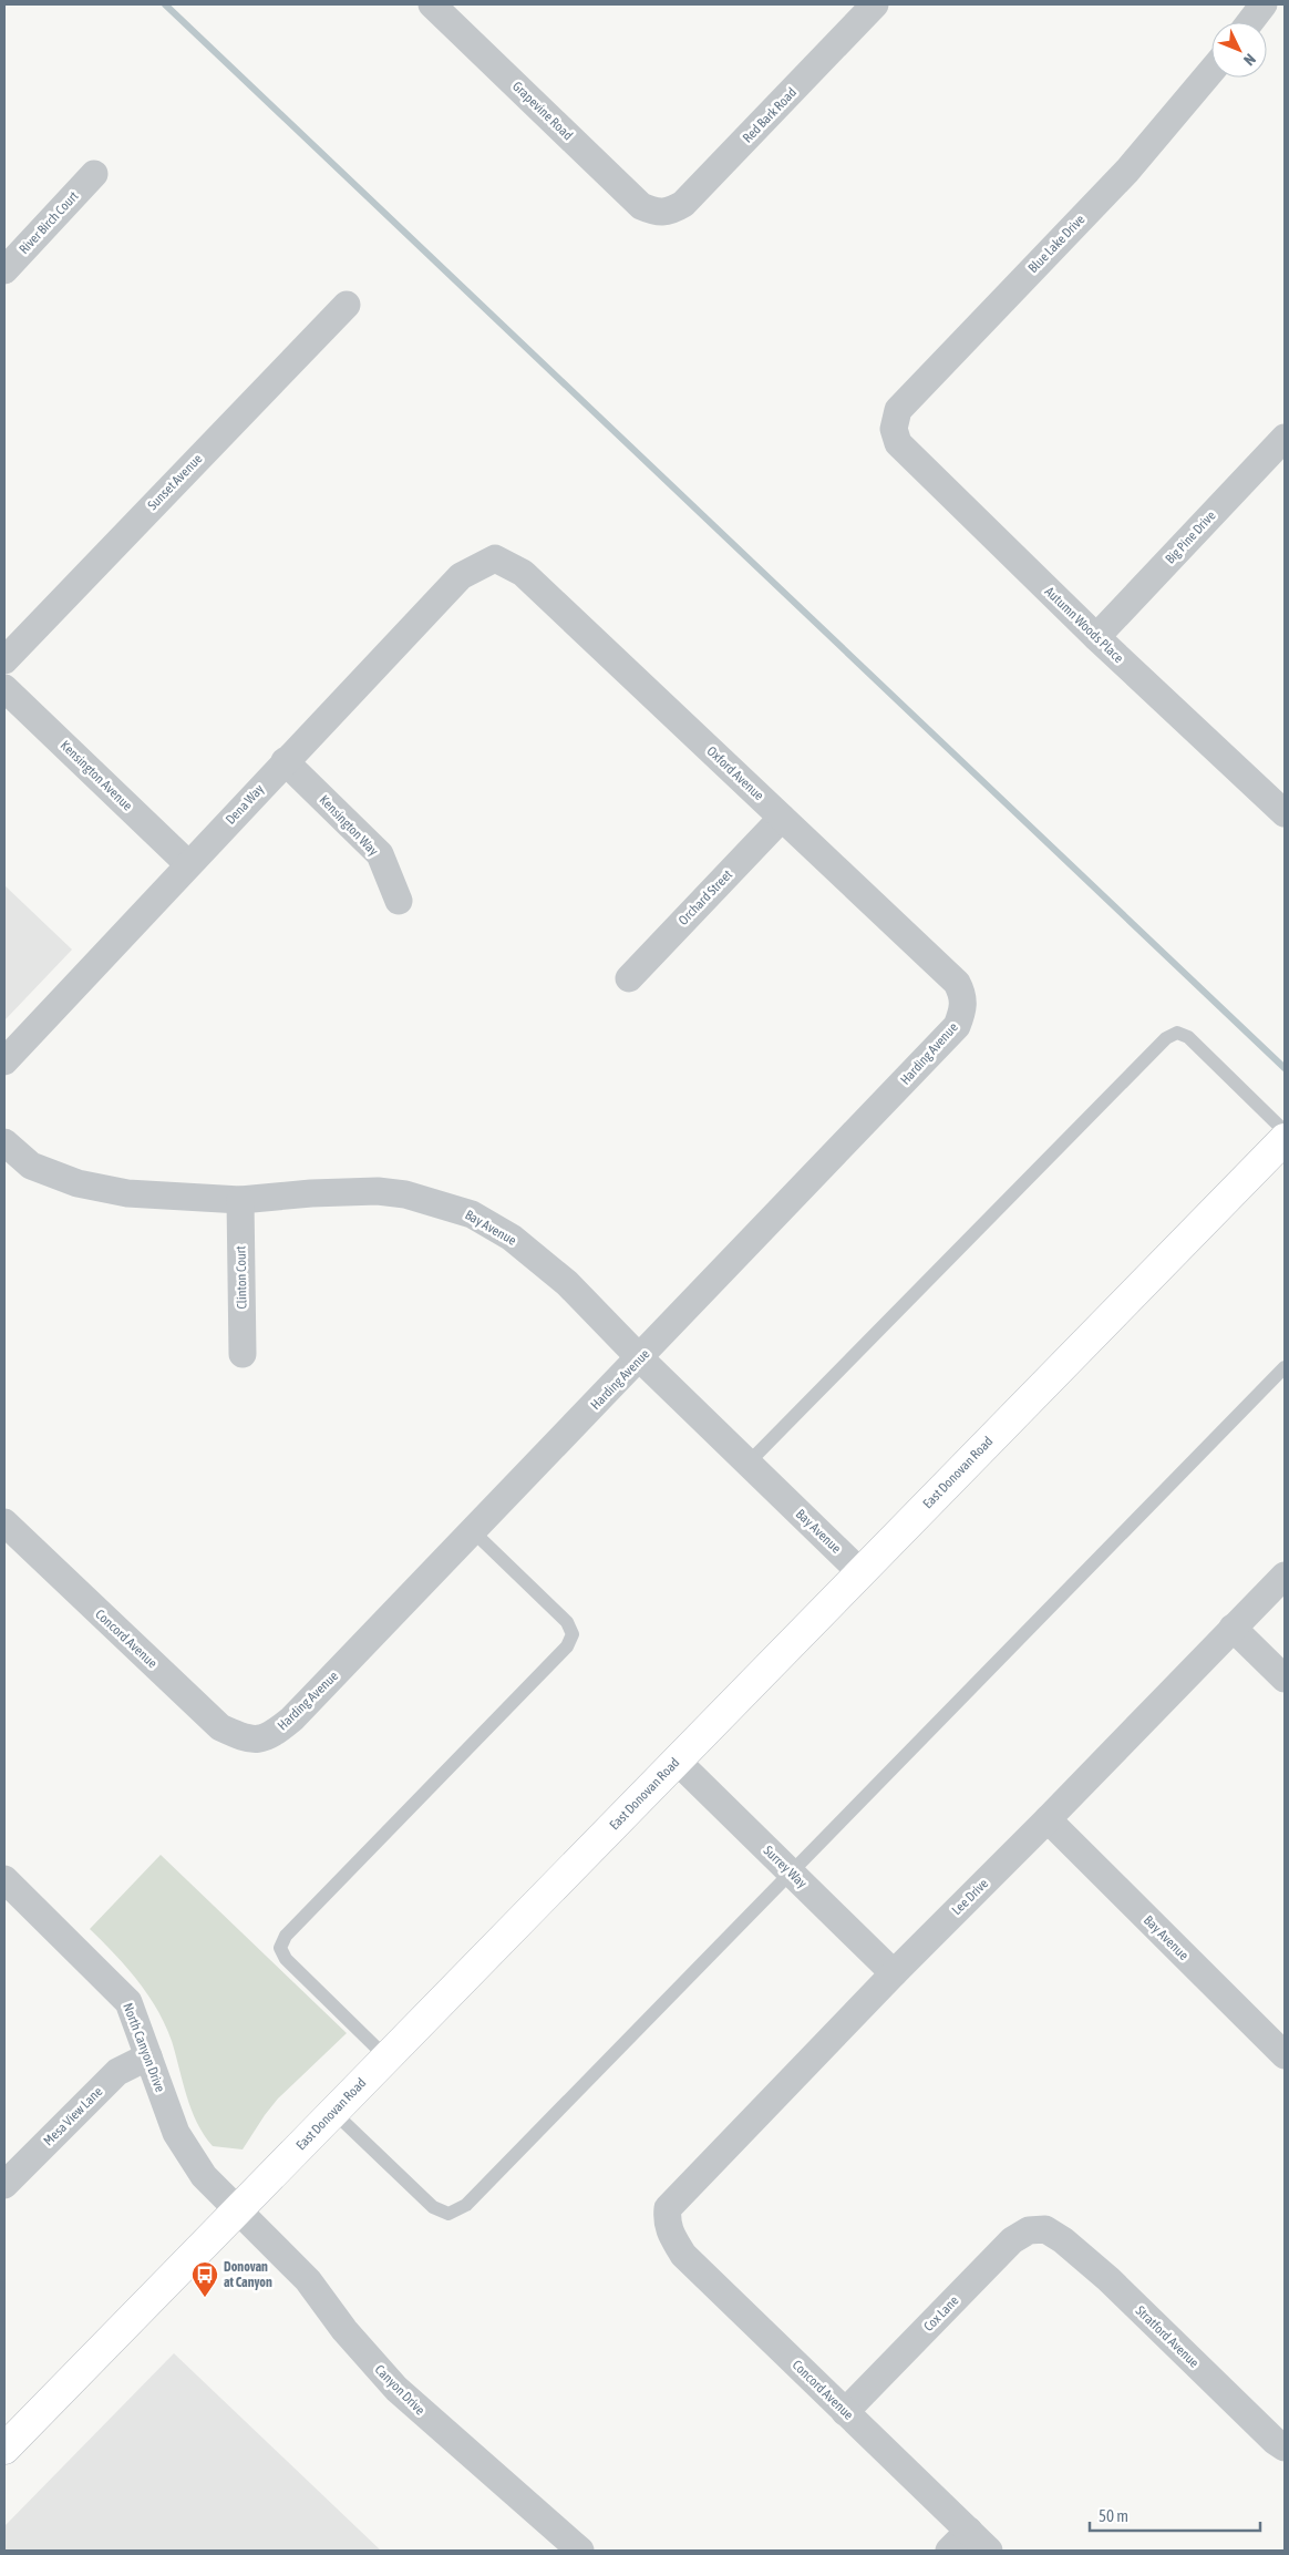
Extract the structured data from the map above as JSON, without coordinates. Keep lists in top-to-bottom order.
{
  "streets": {
    "street": [
      "Grapevine Road",
      "Red Bark Road",
      "River Birch Court",
      "Blue Lake Drive",
      "Sunset Avenue",
      "Big Pine Drive",
      "Autumn Woods Place",
      "Oxford Avenue",
      "Kensington Avenue",
      "Dena Way",
      "Kensington Way",
      "Orchard Street",
      "Harding Avenue",
      "Bay Avenue",
      "Clinton Court",
      "East Donovan Road",
      "Concord Avenue",
      "Surrey Way",
      "Lee Drive",
      "North Canyon Drive",
      "Mesa View Lane",
      "Cox Lane",
      "Stratford Avenue",
      "Canyon Drive"
    ]
  },
  "crossings": [
    ["Grapevine Road", "Red Bark Road"],
    ["Blue Lake Drive", "Autumn Woods Place"],
    ["Big Pine Drive", "Autumn Woods Place"],
    ["Oxford Avenue", "Dena Way"],
    ["Oxford Avenue", "Orchard Street"],
    ["Oxford Avenue", "Harding Avenue"],
    ["Kensington Avenue", "Dena Way"],
    ["Dena Way", "Kensington Way"],
    ["Harding Avenue", "Bay Avenue"],
    ["Harding Avenue", "Concord Avenue"],
    ["Bay Avenue", "Clinton Court"],
    ["Bay Avenue", "East Donovan Road"],
    ["Bay Avenue", "Lee Drive"],
    ["East Donovan Road", "Surrey Way"],
    ["East Donovan Road", "North Canyon Drive"],
    ["East Donovan Road", "Canyon Drive"],
    ["Concord Avenue", "Lee Drive"],
    ["Concord Avenue", "Cox Lane"],
    ["Surrey Way", "Lee Drive"],
    ["North Canyon Drive", "Mesa View Lane"],
    ["North Canyon Drive", "Canyon Drive"],
    ["Cox Lane", "Stratford Avenue"]
  ],
  "places": {
    "bus stop": ["Donovan at Canyon"]
  },
  "scale_bar": "50 m",
  "north": "bottom right"
}
